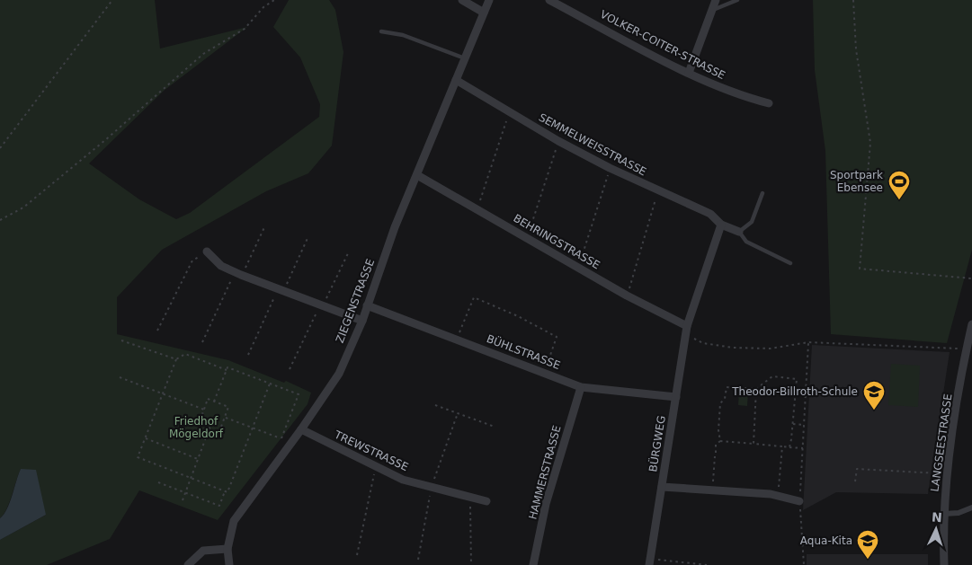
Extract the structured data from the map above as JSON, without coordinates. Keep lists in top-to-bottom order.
{
  "streets": {
    "street": [
      "VOLKER-COITER-STRASSE",
      "SEMMELWEISSTRASSE",
      "BEHRINGSTRASSE",
      "ZIEGENSTRASSE",
      "BÜHLSTRASSE",
      "LANGSEESTRASSE",
      "BÜRGWEG",
      "TREWSTRASSE",
      "HAMMERSTRASSE"
    ]
  },
  "crossings": [
    ["SEMMELWEISSTRASSE", "ZIEGENSTRASSE"],
    ["BEHRINGSTRASSE", "ZIEGENSTRASSE"],
    ["BEHRINGSTRASSE", "BÜRGWEG"],
    ["ZIEGENSTRASSE", "BÜHLSTRASSE"],
    ["ZIEGENSTRASSE", "TREWSTRASSE"],
    ["BÜHLSTRASSE", "BÜRGWEG"],
    ["BÜHLSTRASSE", "HAMMERSTRASSE"]
  ],
  "parks": ["Friedhof Mögeldorf"],
  "places": {
    "sports": ["Sportpark Ebensee"],
    "school or university": ["Theodor-Billroth-Schule", "Aqua-Kita"]
  },
  "north": "top"
}
